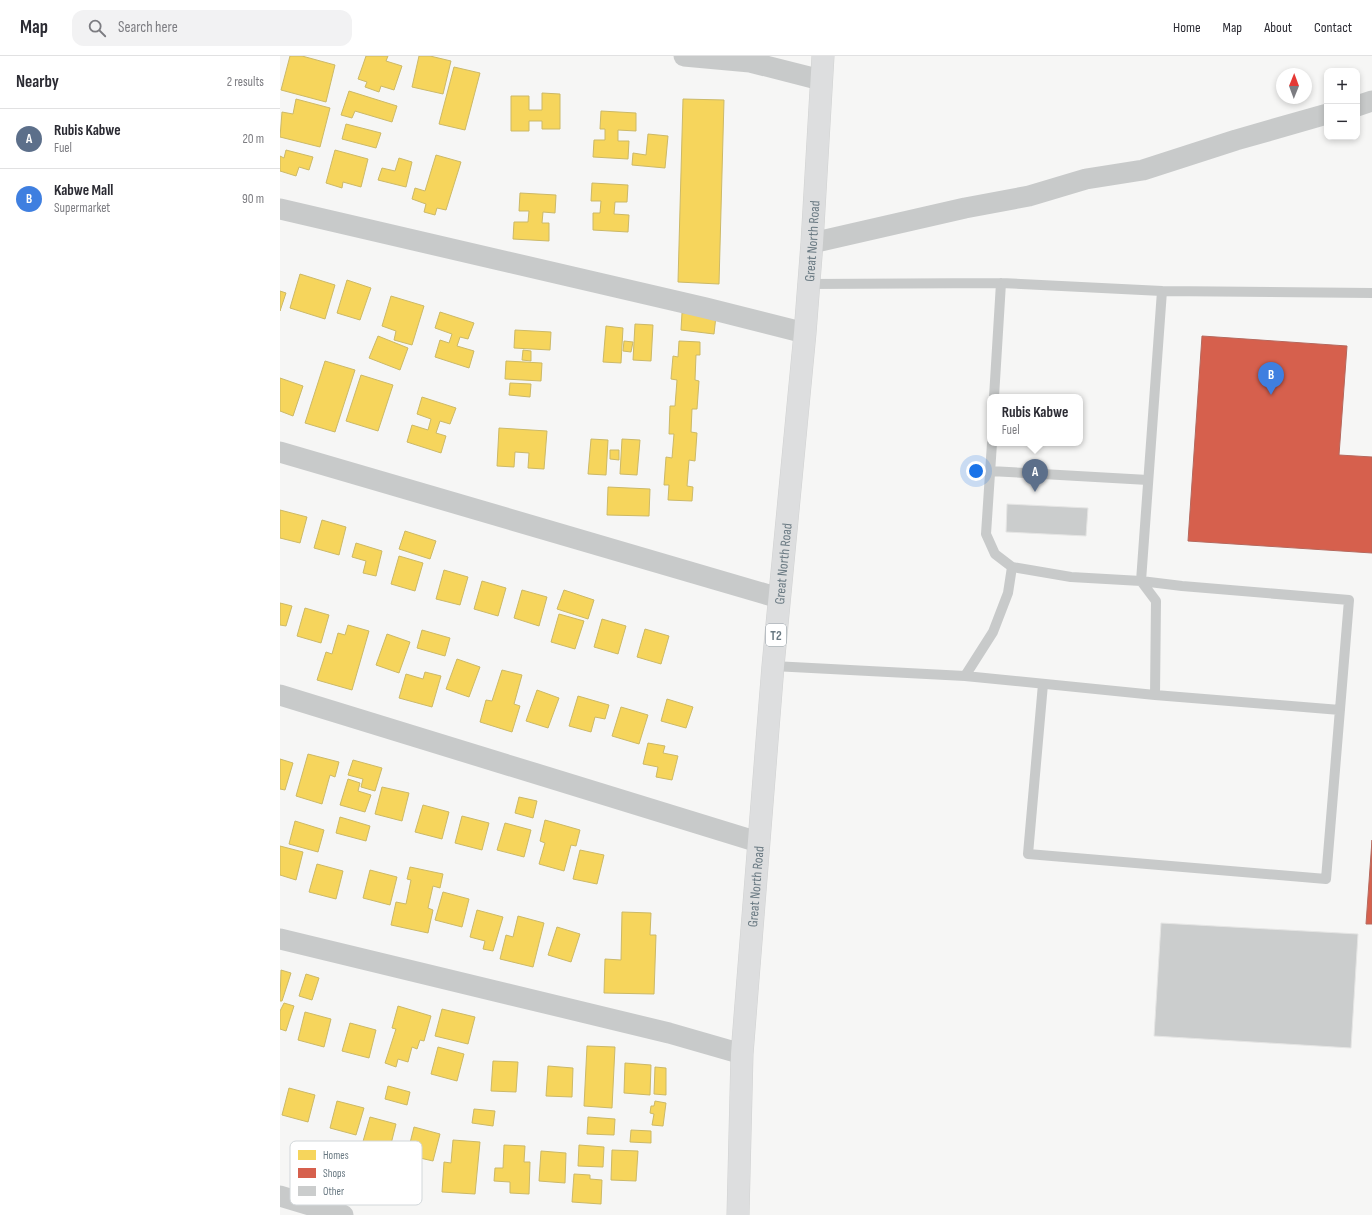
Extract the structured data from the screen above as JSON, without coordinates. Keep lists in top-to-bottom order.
{
  "streets": {
    "highway": ["Great North Road", "T2"]
  },
  "legend": ["Homes", "Shops", "Other"],
  "north": "top",
  "page": {
    "header": "Map",
    "search": "Search here",
    "nav": [
      "Home",
      "Map",
      "About",
      "Contact"
    ],
    "heading": ["Nearby", "2 results"],
    "map_buttons": ["+", "−"],
    "list": [
      {
        "mark": "A",
        "name": "Rubis Kabwe",
        "note": "Fuel",
        "value": "20 m"
      },
      {
        "mark": "B",
        "name": "Kabwe Mall",
        "note": "Supermarket",
        "value": "90 m"
      }
    ],
    "pins": ["B", "A"],
    "popup": ["Rubis Kabwe", "Fuel"]
  }
}
